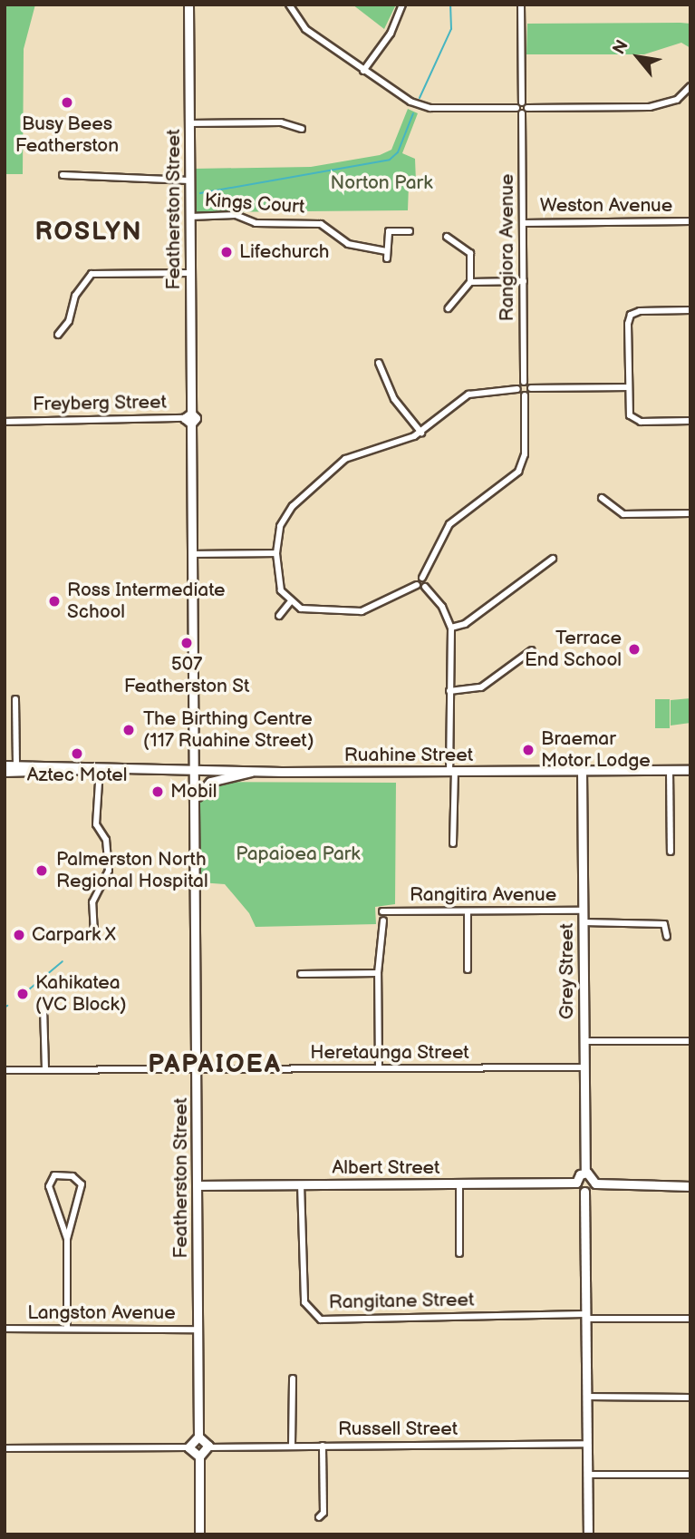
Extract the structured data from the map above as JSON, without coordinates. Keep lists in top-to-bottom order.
{
  "streets": {
    "main road": [
      "Featherston Street",
      "Ruahine Street",
      "Grey Street",
      "Albert Street"
    ],
    "street": [
      "Kings Court",
      "Weston Avenue",
      "Rangiora Avenue",
      "Freyberg Street",
      "Rangitira Avenue",
      "Heretaunga Street",
      "Rangitane Street",
      "Langston Avenue",
      "Russell Street"
    ]
  },
  "crossings": [
    ["Kings Court", "Featherston Street"],
    ["Weston Avenue", "Rangiora Avenue"],
    ["Featherston Street", "Freyberg Street"],
    ["Featherston Street", "Ruahine Street"],
    ["Featherston Street", "Heretaunga Street"],
    ["Featherston Street", "Albert Street"],
    ["Featherston Street", "Langston Avenue"],
    ["Ruahine Street", "Grey Street"],
    ["Rangitira Avenue", "Grey Street"],
    ["Grey Street", "Heretaunga Street"],
    ["Albert Street", "Rangitane Street"]
  ],
  "districts": ["ROSLYN", "PAPAIOEA"],
  "parks": ["Norton Park", "Papaioea Park"],
  "places": [
    "Busy Bees Featherston",
    "Lifechurch",
    "Ross Intermediate School",
    "507 Featherston St",
    "Terrace End School",
    "The Birthing Centre (117 Ruahine Street)",
    "Braemar Motor Lodge",
    "Aztec Motel",
    "Mobil",
    "Palmerston North Regional Hospital",
    "Carpark X",
    "Kahikatea (VC Block)"
  ],
  "north": "top left"
}
